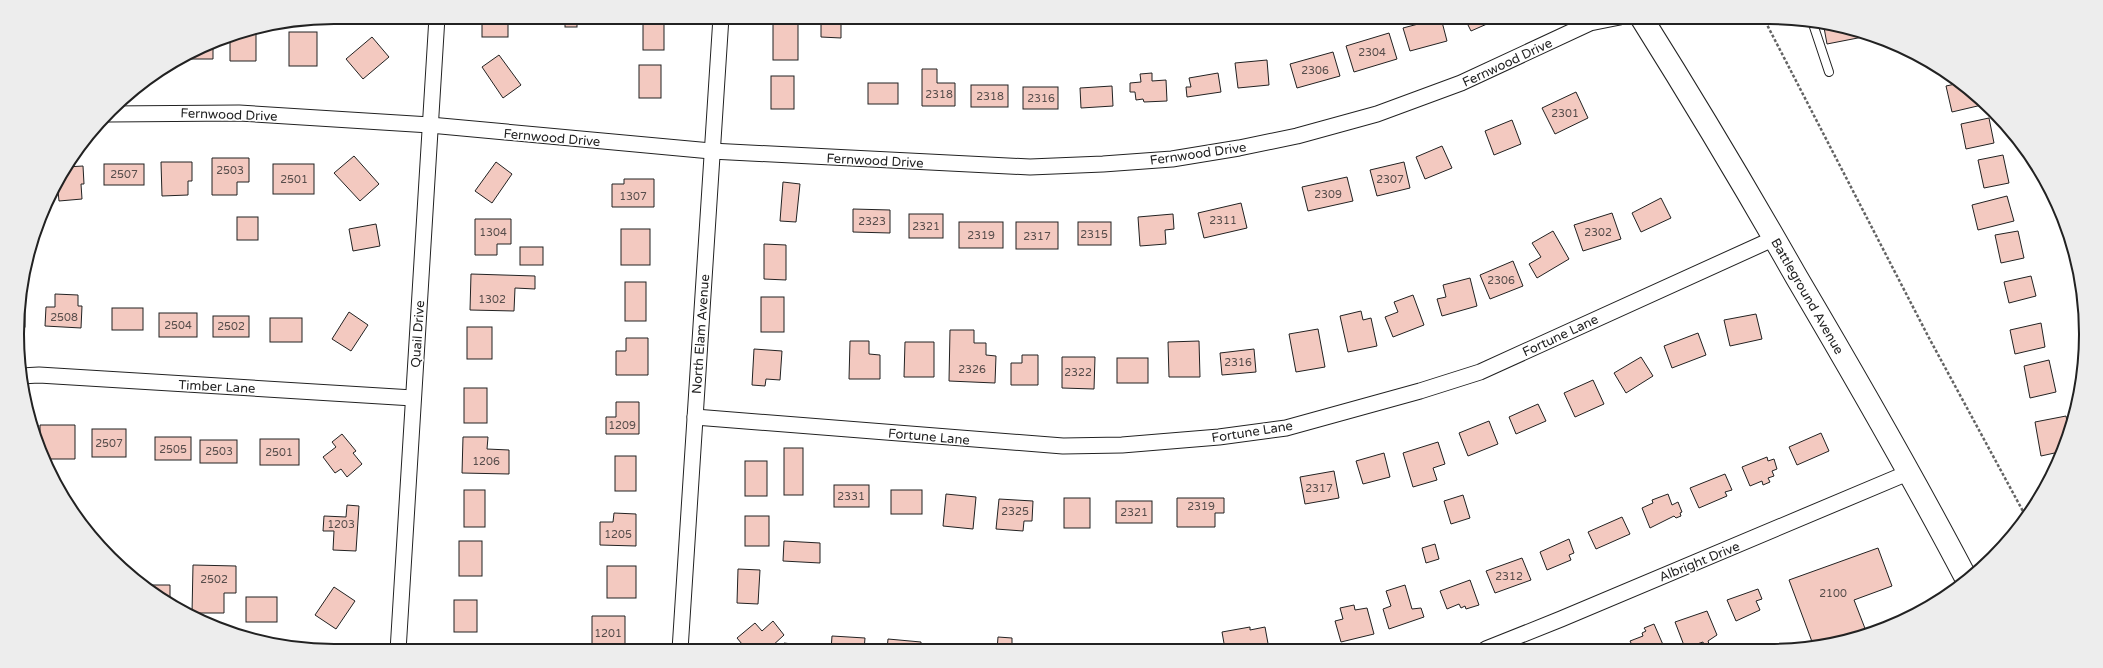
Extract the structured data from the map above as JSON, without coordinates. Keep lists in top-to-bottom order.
{
  "streets": {
    "main road": ["Battleground Avenue"],
    "street": [
      "Fernwood Drive",
      "Quail Drive",
      "North Elam Avenue",
      "Fortune Lane",
      "Timber Lane",
      "Albright Drive"
    ]
  },
  "crossings": [
    ["Fernwood Drive", "Quail Drive"],
    ["Fernwood Drive", "North Elam Avenue"],
    ["Battleground Avenue", "Fortune Lane"],
    ["Battleground Avenue", "Albright Drive"],
    ["Quail Drive", "Timber Lane"],
    ["North Elam Avenue", "Fortune Lane"]
  ],
  "house_numbers": [
    "2304",
    "2306",
    "2318",
    "2318",
    "2316",
    "2301",
    "2503",
    "2507",
    "2501",
    "2307",
    "2309",
    "1307",
    "2311",
    "2323",
    "2321",
    "1304",
    "2302",
    "2315",
    "2319",
    "2317",
    "2306",
    "1302",
    "2508",
    "2504",
    "2502",
    "2316",
    "2326",
    "2322",
    "1209",
    "2507",
    "2505",
    "2503",
    "2501",
    "1206",
    "2317",
    "2331",
    "2319",
    "2325",
    "2321",
    "1203",
    "1205",
    "2312",
    "2502",
    "2100",
    "1201"
  ]
}
